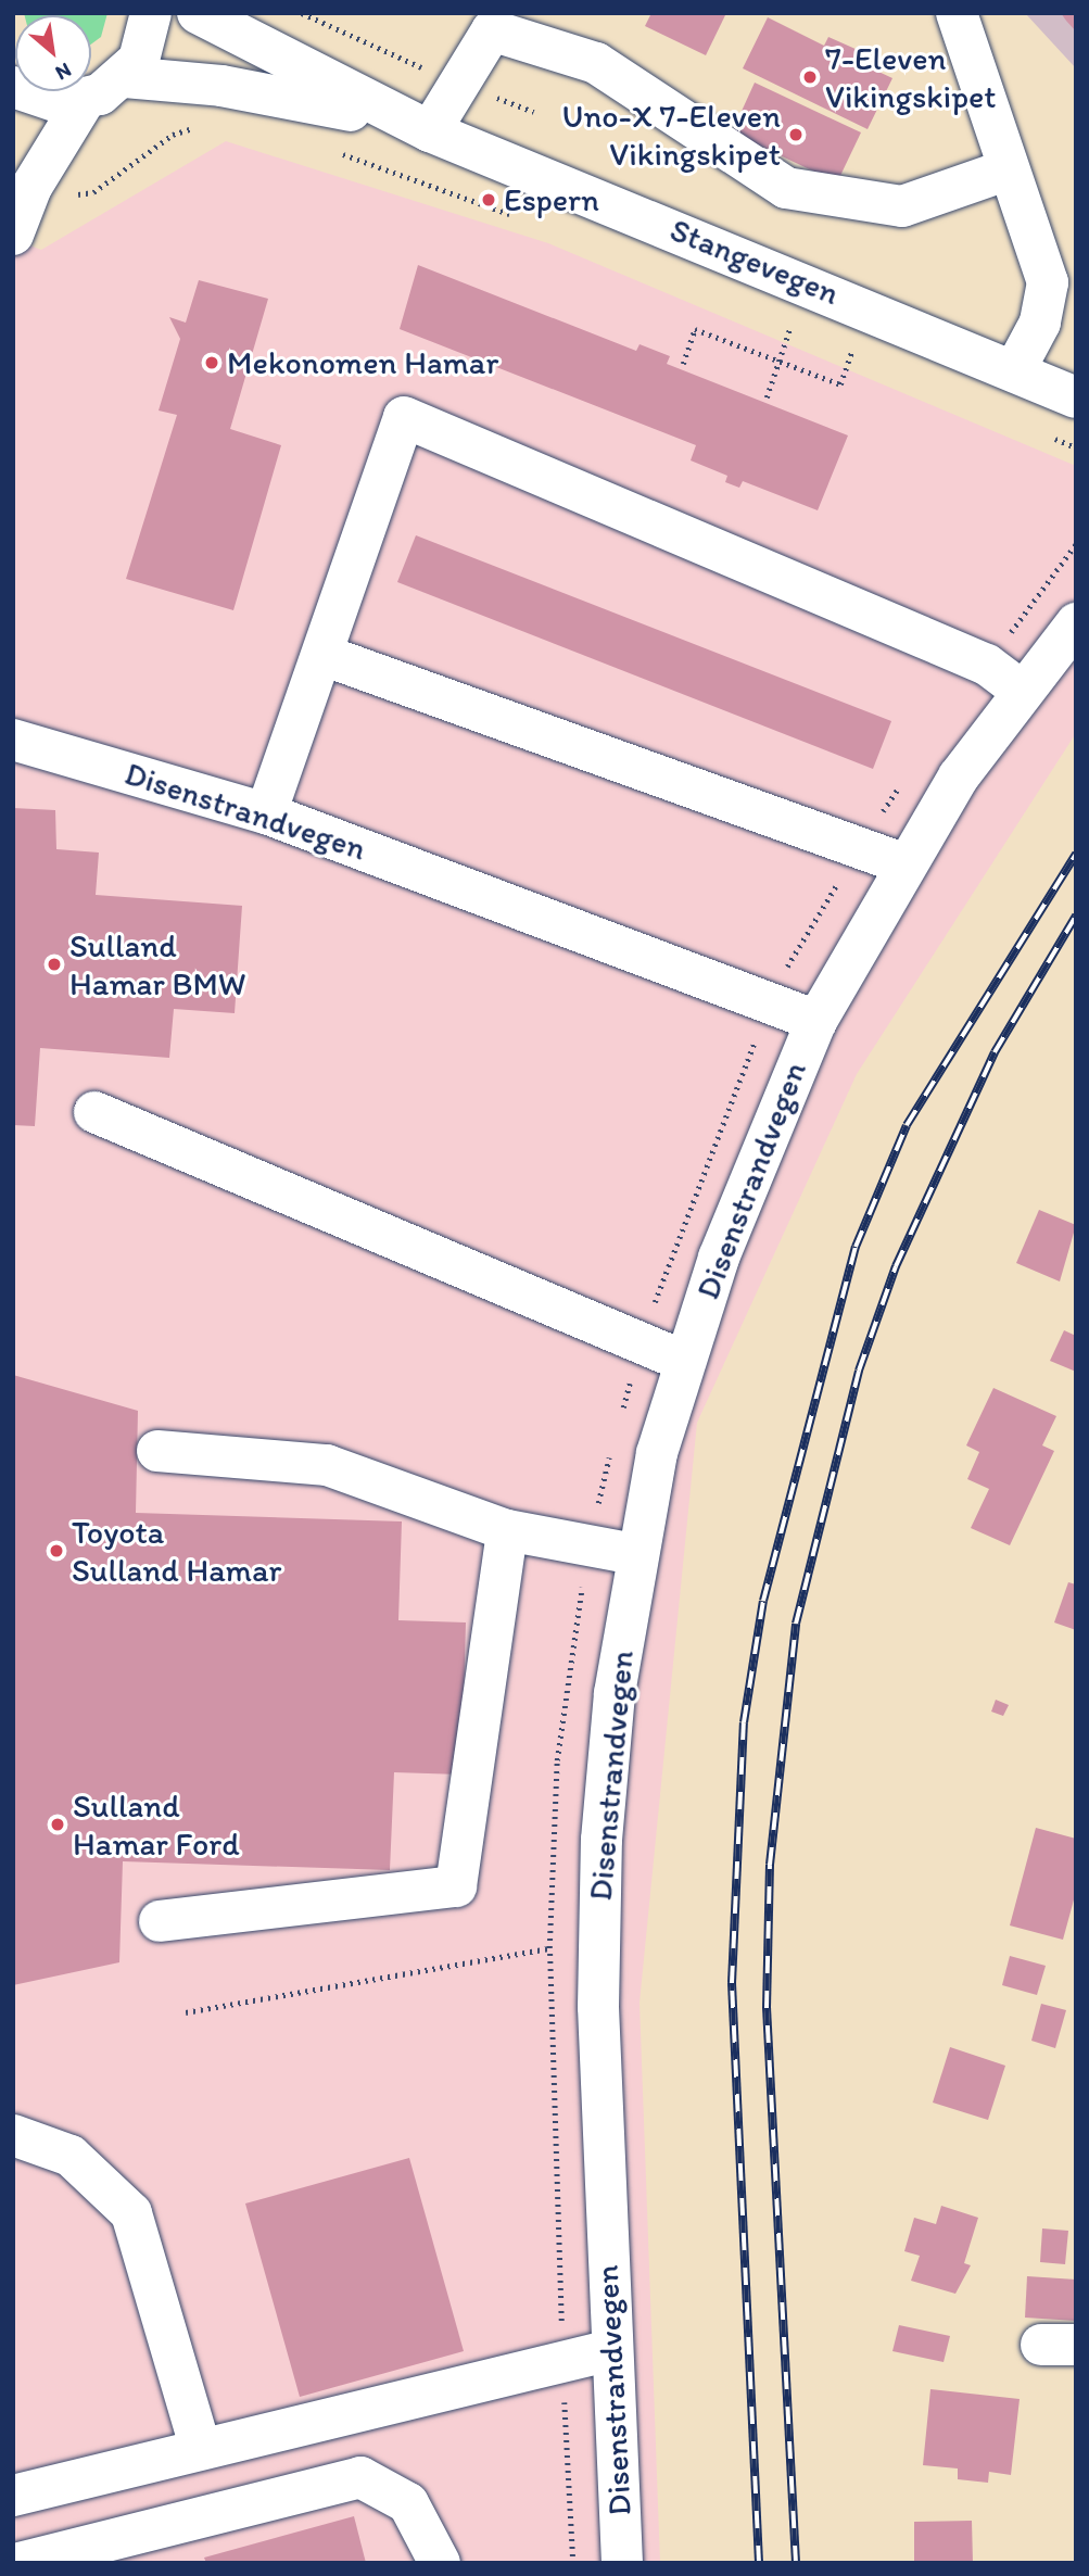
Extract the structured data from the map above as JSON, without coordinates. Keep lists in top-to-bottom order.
{
  "streets": {
    "street": ["Stangevegen", "Disenstrandvegen"]
  },
  "places": [
    "7-Eleven Vikingskipet",
    "Uno-X 7-Eleven Vikingskipet",
    "Espern",
    "Mekonomen Hamar",
    "Sulland Hamar BMW",
    "Toyota Sulland Hamar",
    "Sulland Hamar Ford"
  ],
  "north": "bottom right"
}
